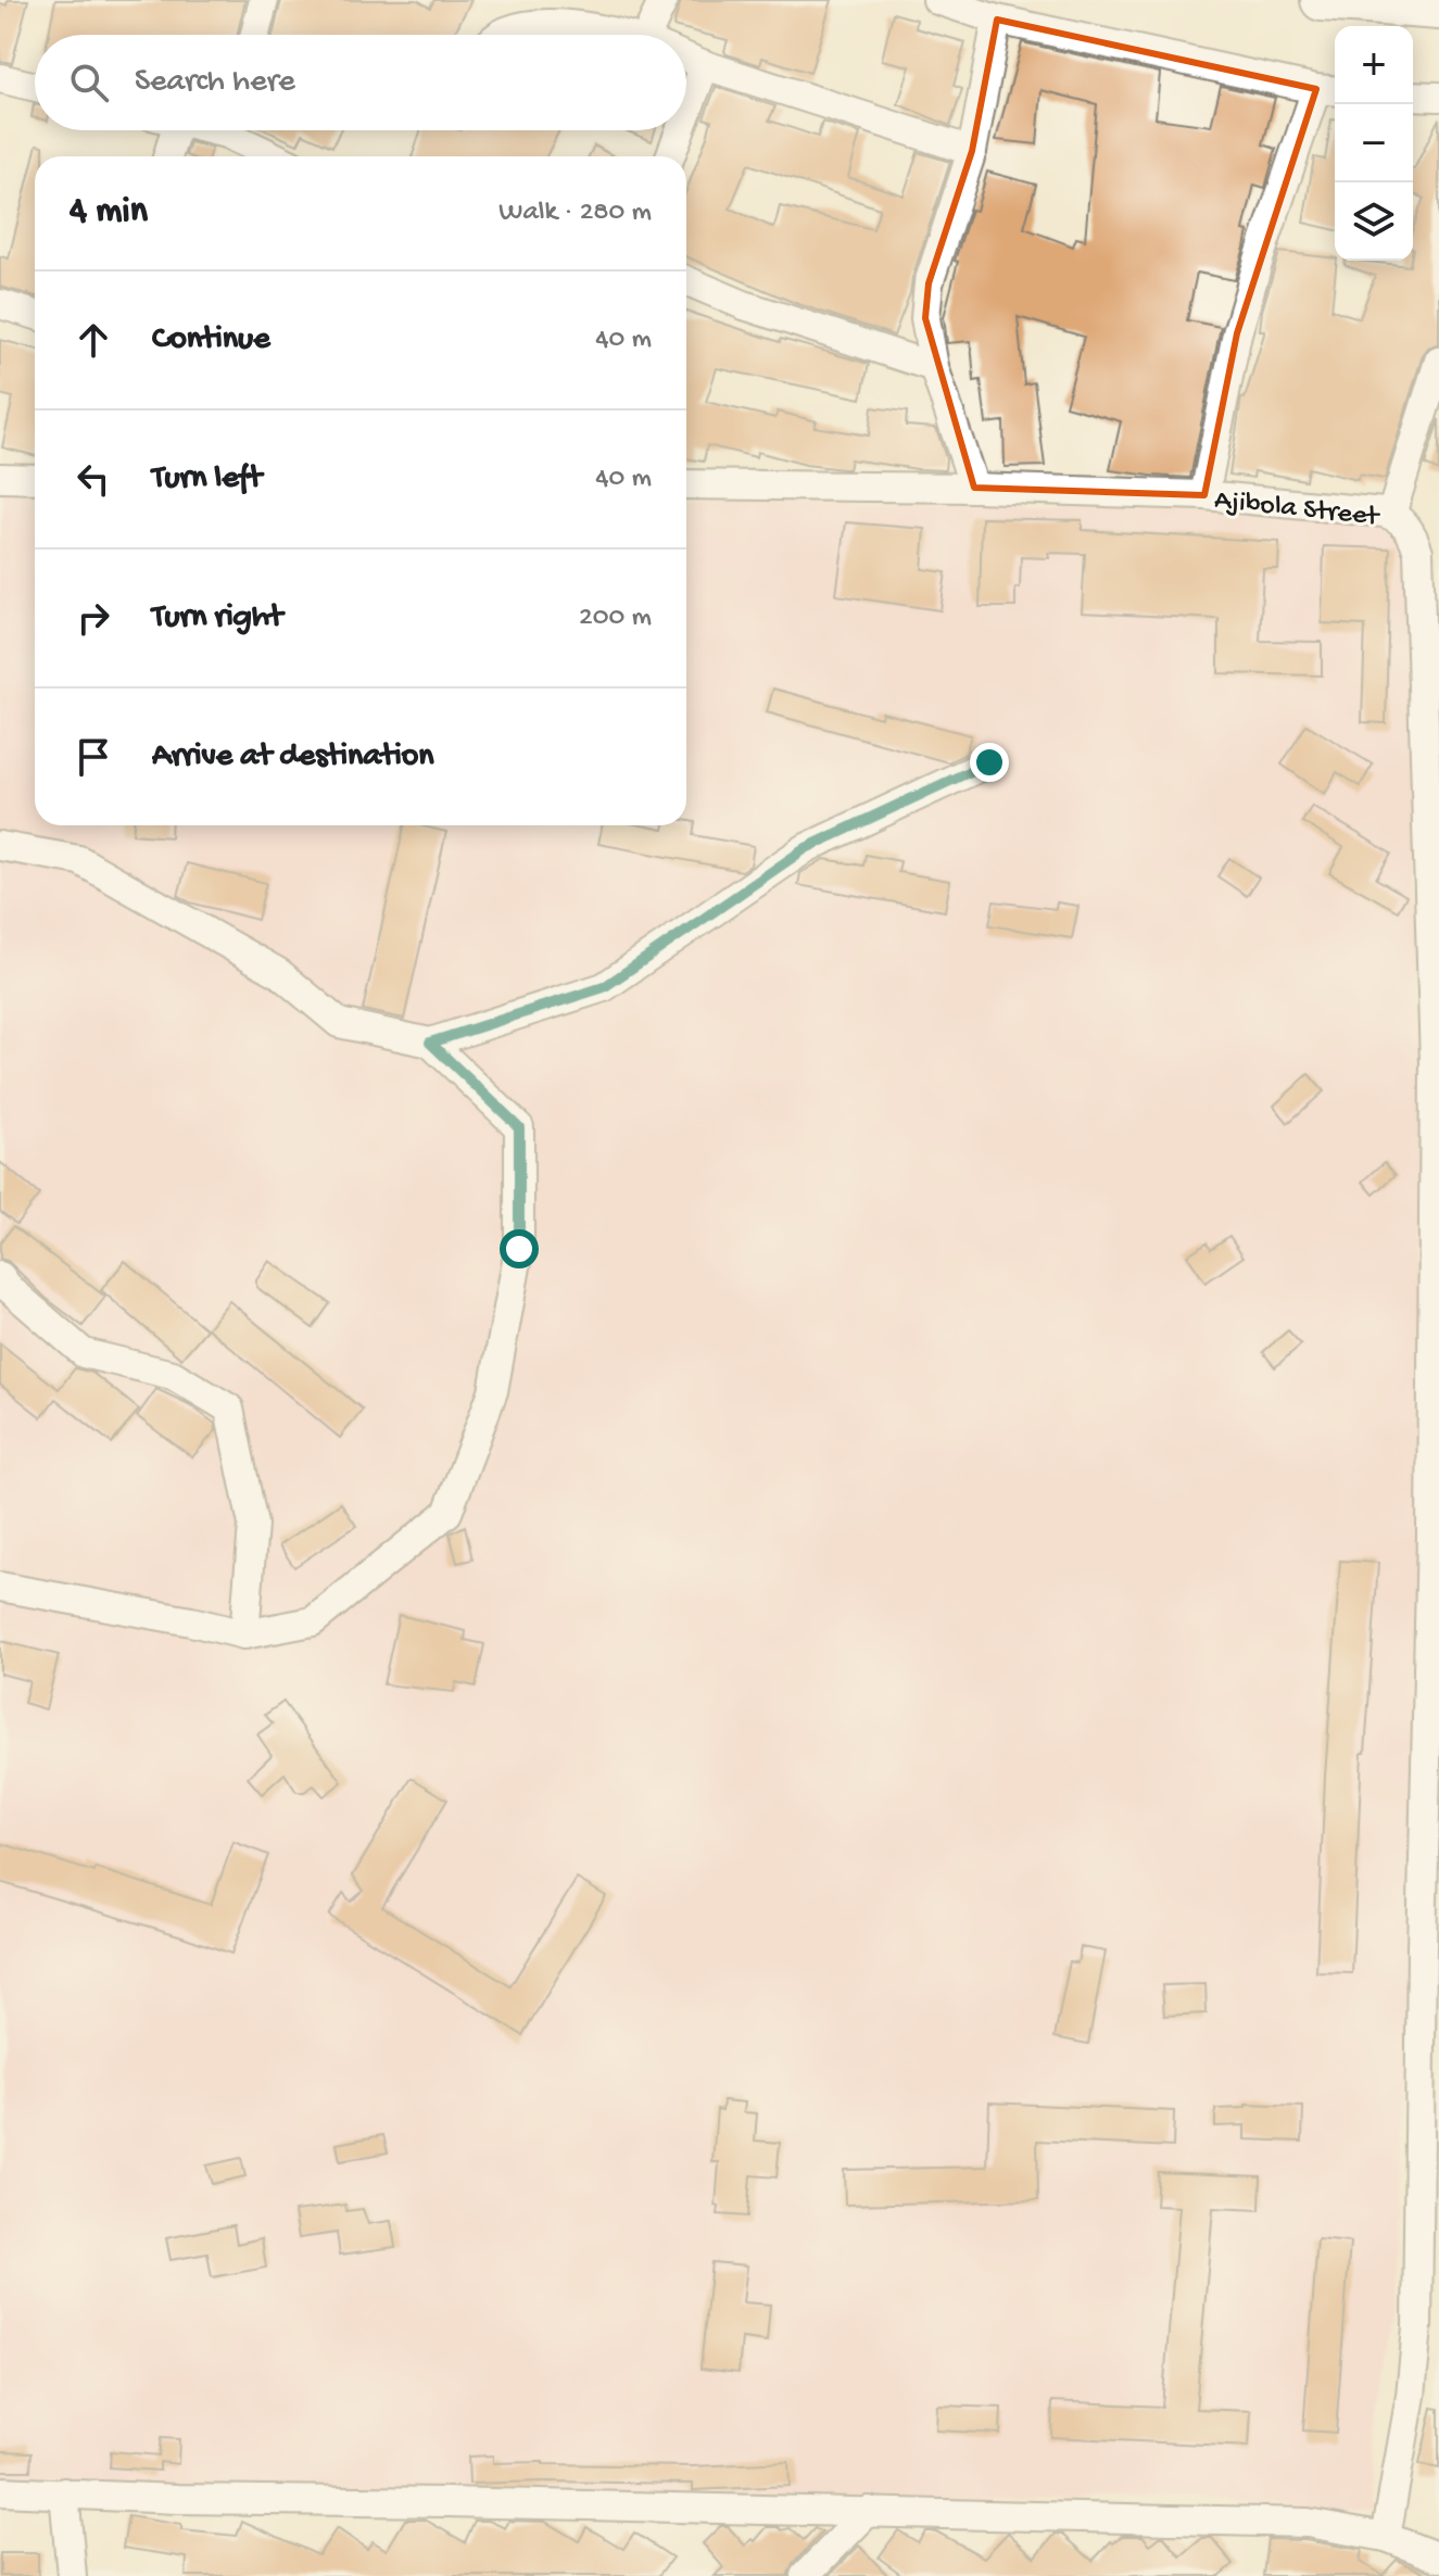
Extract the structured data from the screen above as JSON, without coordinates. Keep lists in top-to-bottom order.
{
  "streets": {
    "street": ["Ajibola Street"]
  },
  "page": {
    "map_buttons": ["+", "−"],
    "search": "Search here",
    "heading": ["4 min", "Walk · 280 m"],
    "list": [
      ["Continue", "40 m"],
      ["Turn left", "40 m"],
      ["Turn right", "200 m"],
      "Arrive at destination"
    ]
  }
}
